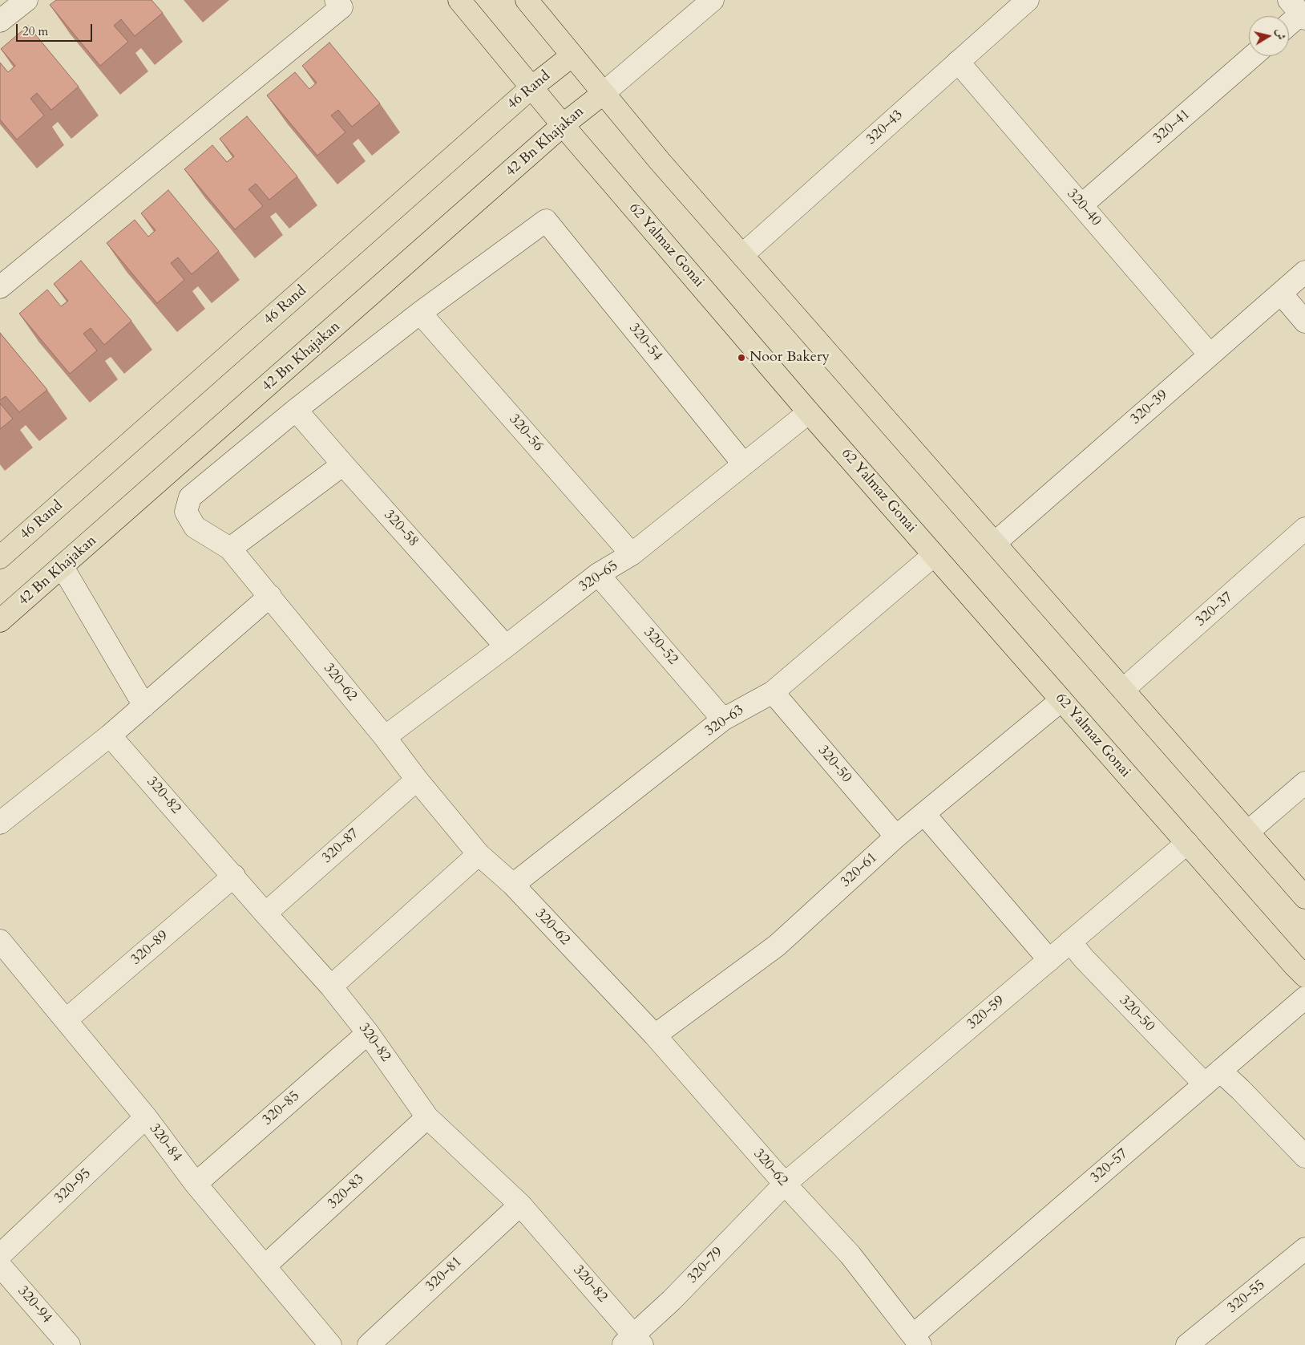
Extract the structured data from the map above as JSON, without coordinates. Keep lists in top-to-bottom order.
{
  "streets": {
    "main road": ["46 Rand", "42 Bn Khajakan", "62 Yalmaz Gonai"],
    "street": [
      "320-41",
      "320-43",
      "320-40",
      "320-54",
      "320-39",
      "320-56",
      "320-58",
      "320-65",
      "320-37",
      "320-52",
      "320-62",
      "320-63",
      "320-50",
      "320-82",
      "320-87",
      "320-61",
      "320-89",
      "320-59",
      "320-85",
      "320-84",
      "320-57",
      "320-95",
      "320-83",
      "320-79",
      "320-81",
      "320-55",
      "320-94"
    ]
  },
  "crossings": [
    ["46 Rand", "62 Yalmaz Gonai"],
    ["320-41", "320-40"],
    ["320-43", "320-40"],
    ["42 Bn Khajakan", "62 Yalmaz Gonai"],
    ["320-40", "320-39"],
    ["62 Yalmaz Gonai", "320-65"],
    ["62 Yalmaz Gonai", "320-63"],
    ["62 Yalmaz Gonai", "320-61"],
    ["62 Yalmaz Gonai", "320-59"],
    ["320-54", "320-56"],
    ["320-54", "320-65"],
    ["320-56", "320-65"],
    ["320-58", "320-65"],
    ["320-58", "320-62"],
    ["320-65", "320-52"],
    ["320-65", "320-62"],
    ["320-52", "320-63"],
    ["320-62", "320-63"],
    ["320-62", "320-87"],
    ["320-62", "320-61"],
    ["320-62", "320-59"],
    ["320-62", "320-57"],
    ["320-62", "320-79"],
    ["320-63", "320-50"],
    ["320-50", "320-61"],
    ["320-50", "320-59"],
    ["320-50", "320-57"],
    ["320-82", "320-87"],
    ["320-82", "320-89"],
    ["320-82", "320-85"],
    ["320-82", "320-83"],
    ["320-82", "320-79"],
    ["320-82", "320-81"],
    ["320-89", "320-84"],
    ["320-59", "320-79"],
    ["320-85", "320-84"],
    ["320-84", "320-95"],
    ["320-84", "320-83"]
  ],
  "places": ["Noor Bakery"],
  "scale_bar": "20 m",
  "north": "right"
}
